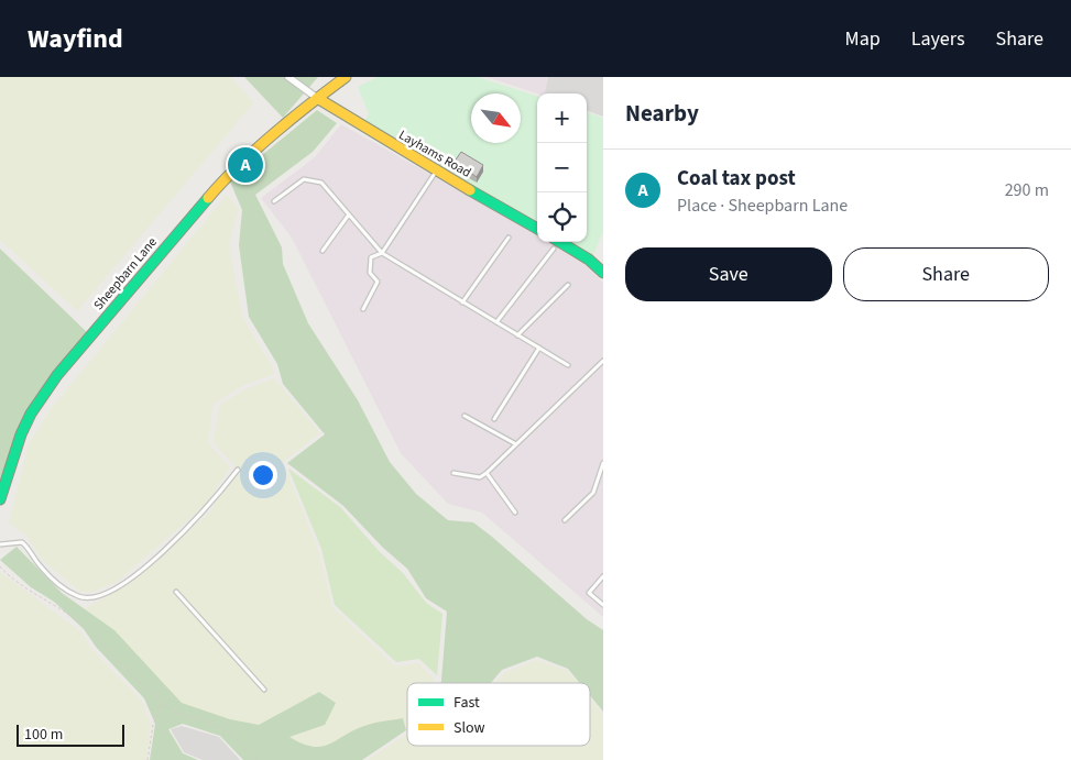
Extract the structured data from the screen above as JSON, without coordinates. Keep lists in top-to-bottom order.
{
  "streets": {
    "street": ["Layhams Road", "Sheepbarn Lane"]
  },
  "crossings": [
    ["Layhams Road", "Sheepbarn Lane"]
  ],
  "legend": ["Fast", "Slow"],
  "scale_bar": "100 m",
  "north": "bottom right",
  "page": {
    "header": "Wayfind",
    "nav": ["Map", "Layers", "Share"],
    "heading": "Nearby",
    "map_buttons": ["+", "−"],
    "pins": "A",
    "list": [
      {
        "mark": "A",
        "name": "Coal tax post",
        "note": "Place · Sheepbarn Lane",
        "value": "290 m"
      }
    ],
    "buttons": ["Save", "Share"],
    "scale": "100 m"
  }
}
